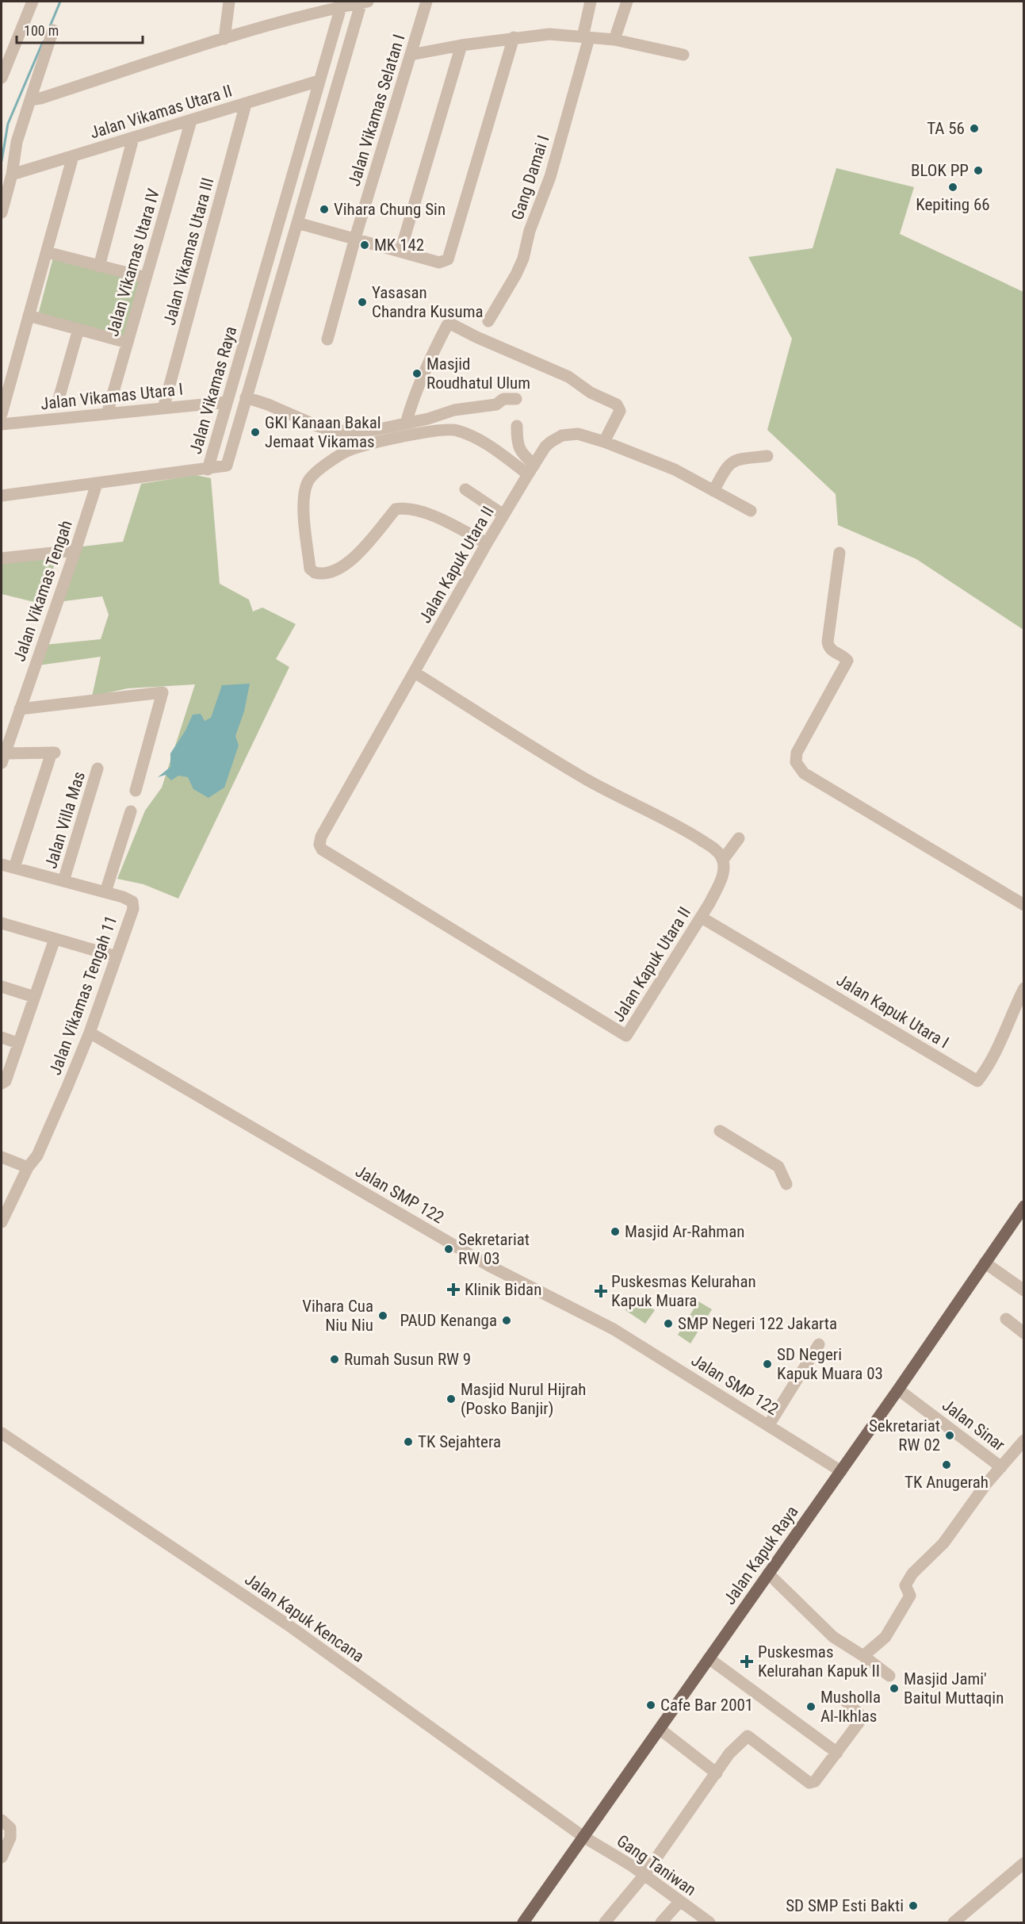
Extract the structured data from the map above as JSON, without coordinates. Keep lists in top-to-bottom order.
{
  "streets": {
    "main road": ["Jalan Kapuk Raya"],
    "street": [
      "Jalan Vikamas Selatan I",
      "Jalan Vikamas Utara II",
      "Gang Damai I",
      "Jalan Vikamas Utara III",
      "Jalan Vikamas Utara IV",
      "Jalan Vikamas Raya",
      "Jalan Vikamas Utara I",
      "Jalan Kapuk Utara II",
      "Jalan Vikamas Tengah",
      "Jalan Villa Mas",
      "Jalan Vikamas Tengah 11",
      "Jalan Kapuk Utara I",
      "Jalan SMP 122",
      "Jalan Sinar",
      "Jalan Kapuk Kencana",
      "Gang Taniwan"
    ]
  },
  "crossings": [
    ["Jalan Vikamas Utara II", "Jalan Vikamas Utara III"],
    ["Jalan Vikamas Utara II", "Jalan Vikamas Utara IV"],
    ["Jalan Vikamas Utara II", "Jalan Vikamas Raya"],
    ["Jalan Vikamas Utara III", "Jalan Vikamas Utara I"],
    ["Jalan Vikamas Utara IV", "Jalan Vikamas Utara I"],
    ["Jalan Vikamas Raya", "Jalan Vikamas Utara I"],
    ["Jalan Kapuk Utara II", "Jalan Kapuk Utara I"],
    ["Jalan Villa Mas", "Jalan Vikamas Tengah 11"],
    ["Jalan Vikamas Tengah 11", "Jalan SMP 122"],
    ["Jalan SMP 122", "Jalan Kapuk Raya"],
    ["Jalan Sinar", "Jalan Kapuk Raya"],
    ["Jalan Kapuk Raya", "Jalan Kapuk Kencana"],
    ["Jalan Kapuk Raya", "Gang Taniwan"],
    ["Jalan Kapuk Kencana", "Gang Taniwan"]
  ],
  "places": {
    "other": [
      "TA 56",
      "BLOK PP",
      "Kepiting 66",
      "Vihara Chung Sin",
      "MK 142",
      "Yasasan Chandra Kusuma",
      "Masjid Roudhatul Ulum",
      "GKI Kanaan Bakal Jemaat Vikamas",
      "Masjid Ar-Rahman",
      "Sekretariat RW 03",
      "Vihara Cua Niu Niu",
      "PAUD Kenanga",
      "SMP Negeri 122 Jakarta",
      "Rumah Susun RW 9",
      "SD Negeri Kapuk Muara 03",
      "Masjid Nurul Hijrah (Posko Banjir)",
      "Sekretariat RW 02",
      "TK Sejahtera",
      "TK Anugerah",
      "Masjid Jami' Baitul Muttaqin",
      "Cafe Bar 2001",
      "Musholla Al-Ikhlas",
      "SD SMP Esti Bakti"
    ],
    "health": ["Klinik Bidan", "Puskesmas Kelurahan Kapuk Muara", "Puskesmas Kelurahan Kapuk II"]
  },
  "scale_bar": "100 m"
}
